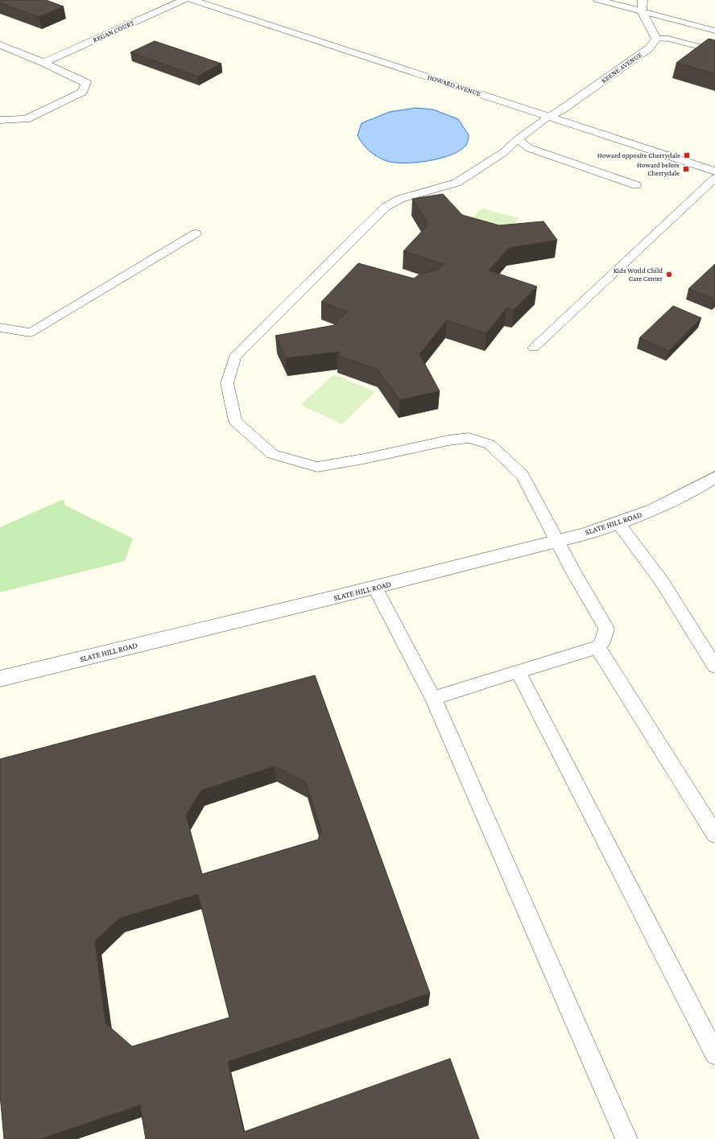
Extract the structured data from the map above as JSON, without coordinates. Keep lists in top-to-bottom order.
{
  "streets": {
    "street": [
      "REGAN COURT",
      "KEENE AVENUE",
      "HOWARD AVENUE",
      "SLATE HILL ROAD"
    ]
  },
  "crossings": [
    ["KEENE AVENUE", "HOWARD AVENUE"]
  ],
  "places": {
    "transit": ["Howard opposite Cherrydale", "Howard before Cherrydale"],
    "other": ["Kids World Child Care Center"]
  }
}
